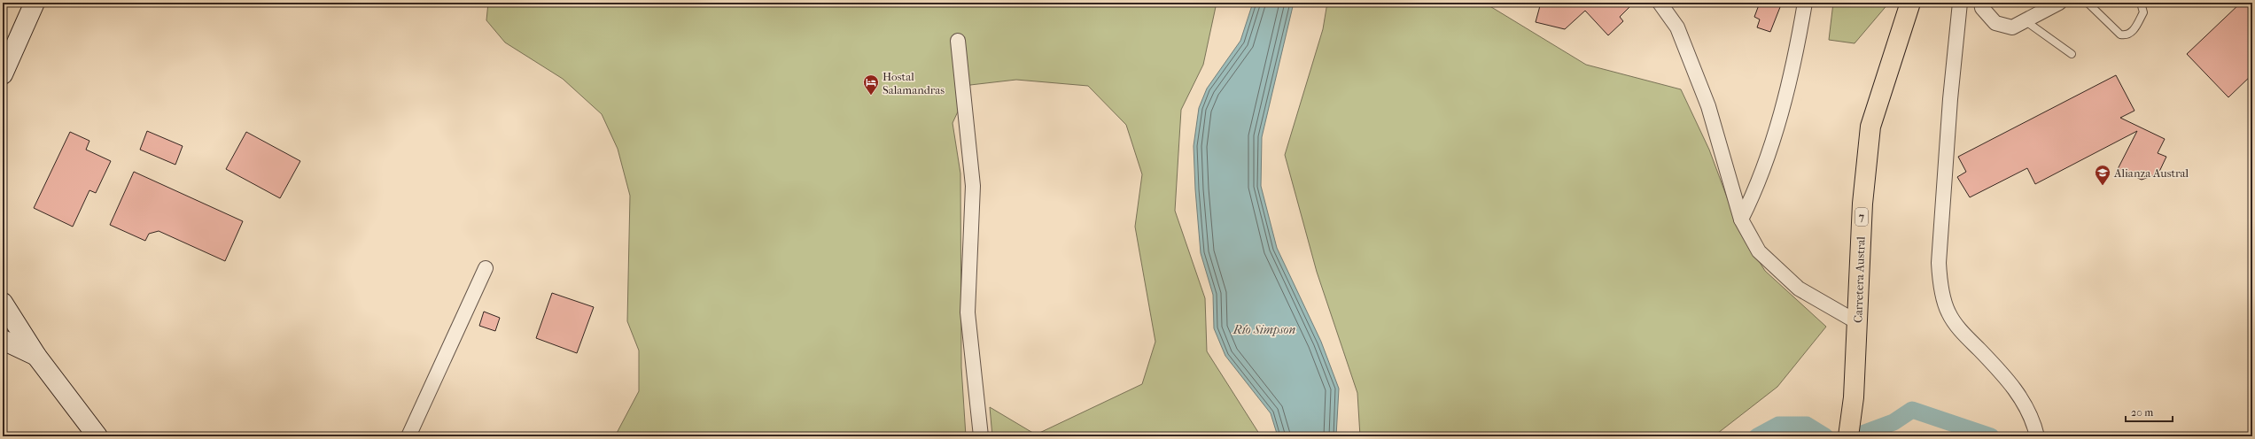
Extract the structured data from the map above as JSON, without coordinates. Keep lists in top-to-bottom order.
{
  "streets": {
    "highway": ["7", "Carretera Austral"]
  },
  "water": ["Río Simpson"],
  "places": {
    "hotel": ["Hostal Salamandras"],
    "school or university": ["Alianza Austral"]
  },
  "scale_bar": "20 m"
}
